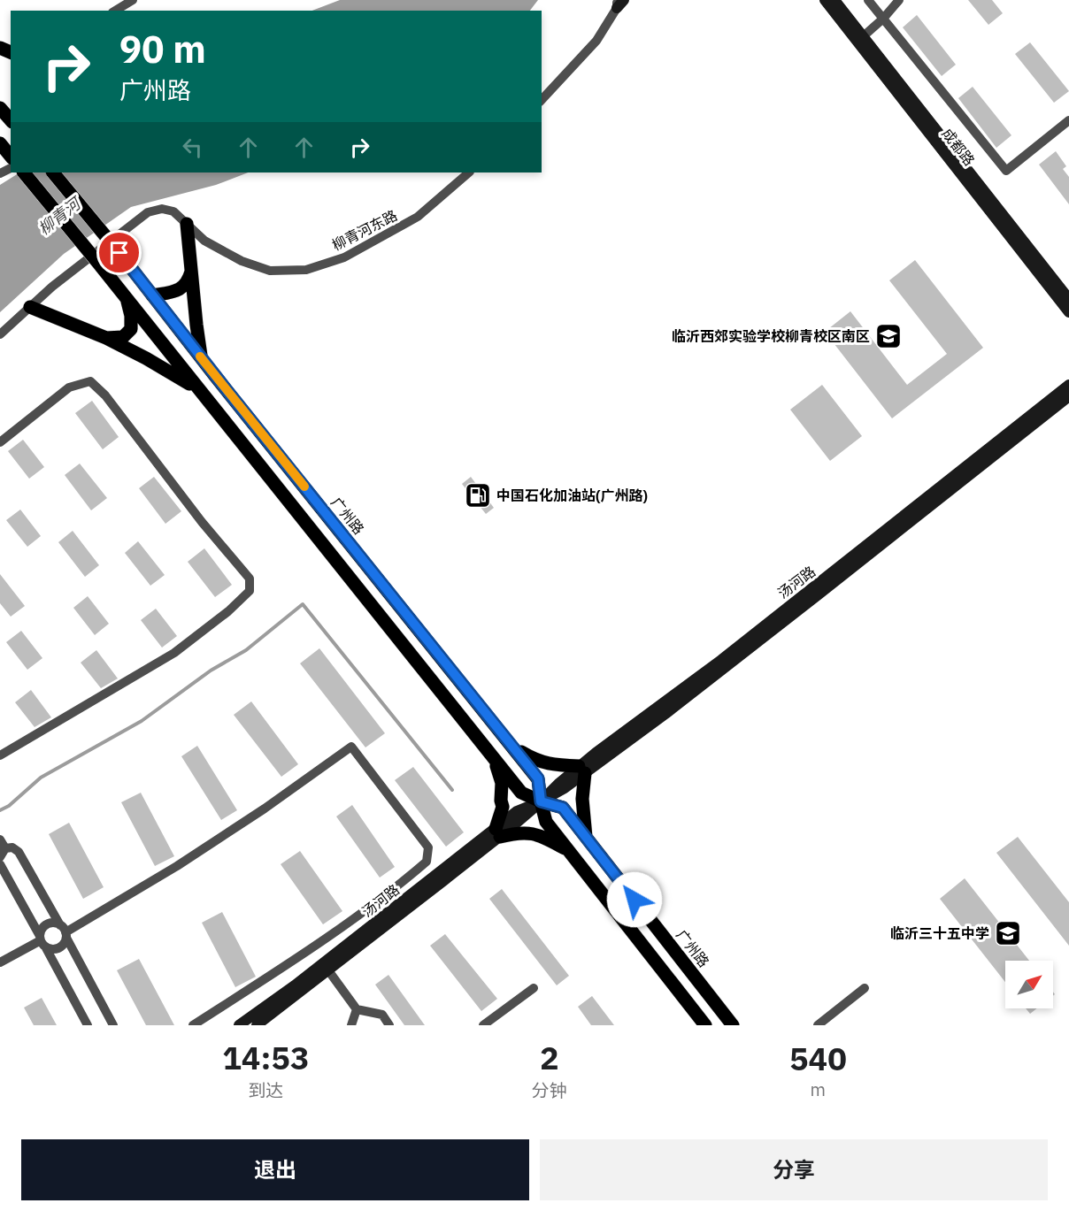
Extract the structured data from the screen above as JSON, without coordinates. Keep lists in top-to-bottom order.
{
  "streets": {
    "main road": ["广州路"],
    "street": ["成都路", "柳青河东路", "汤河路"]
  },
  "crossings": [
    ["广州路", "汤河路"]
  ],
  "water": ["柳青河"],
  "places": {
    "school or university": ["临沂西郊实验学校柳青校区南区", "临沂三十五中学"],
    "fuel station": ["中国石化加油站(广州路)"]
  },
  "north": "top right",
  "page": {
    "turn": ["90 m", "广州路"],
    "eta": [
      "14:53",
      "到达",
      "2",
      "分钟",
      "540",
      "m"
    ],
    "buttons": ["退出", "分享"]
  }
}
